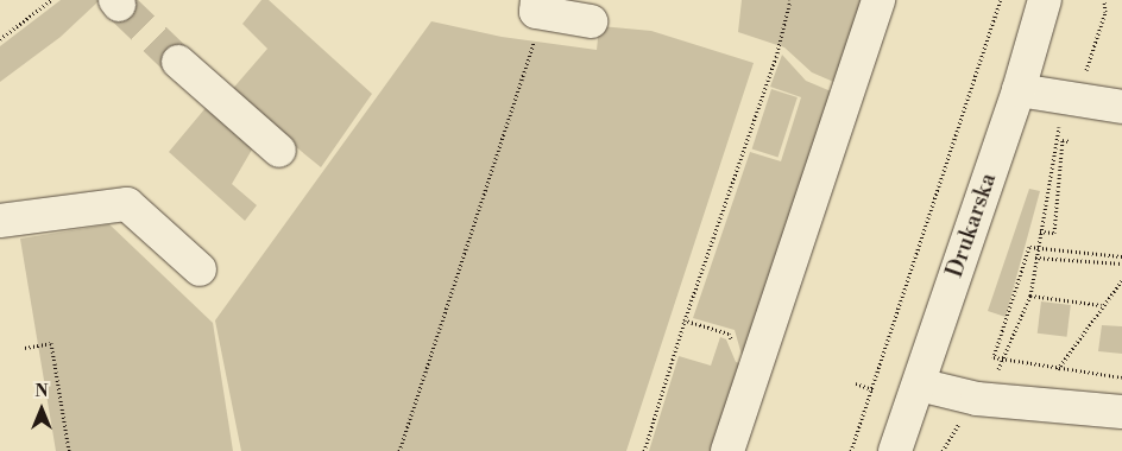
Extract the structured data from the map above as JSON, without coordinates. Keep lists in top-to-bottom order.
{
  "streets": {
    "street": ["Drukarska"]
  },
  "north": "top"
}
